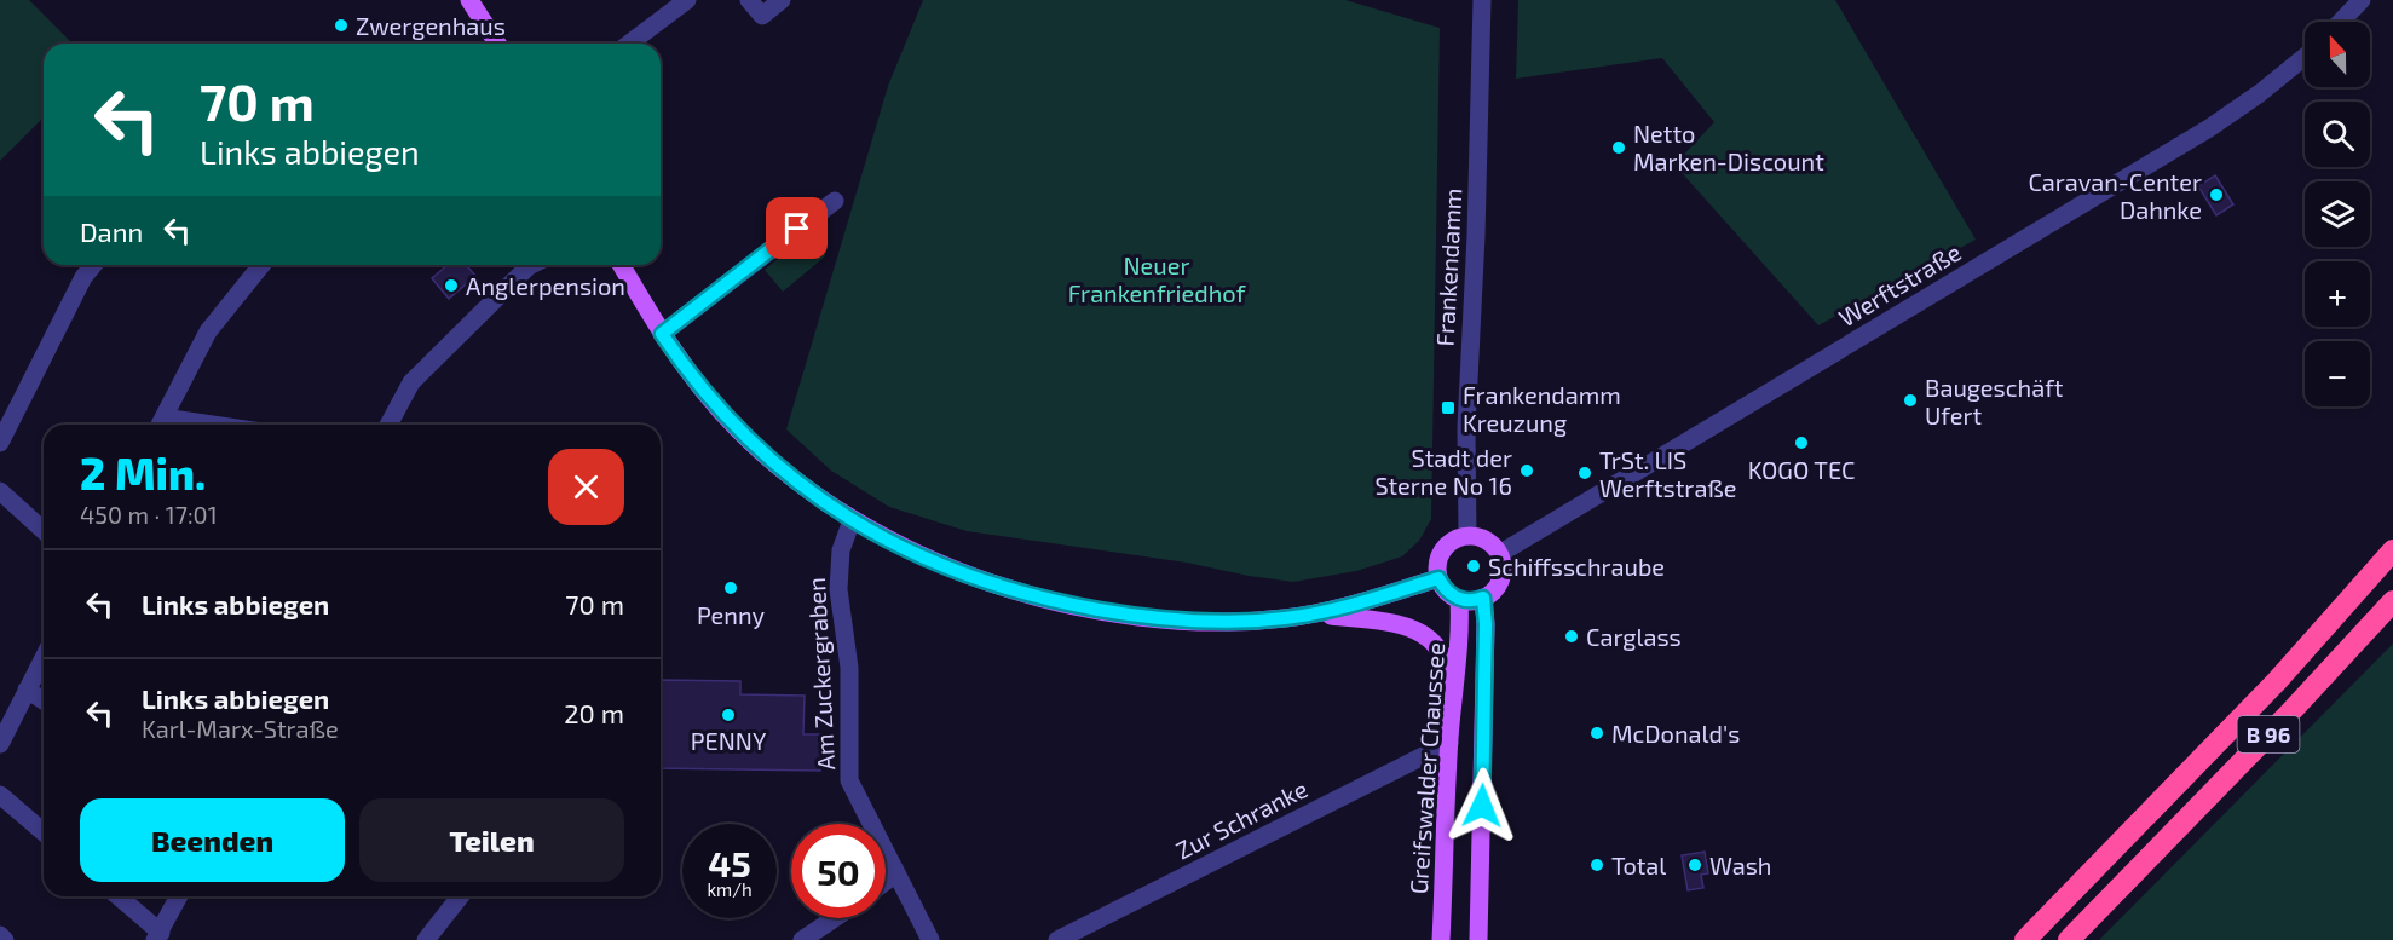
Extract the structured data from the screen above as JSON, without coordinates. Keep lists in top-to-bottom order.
{
  "streets": {
    "highway": ["B 96"],
    "main road": ["Greifswalder Chaussee"],
    "street": [
      "Frankendamm",
      "Werftstraße",
      "Am Zuckergraben",
      "Zur Schranke"
    ]
  },
  "crossings": [
    ["Frankendamm", "Werftstraße"],
    ["Frankendamm", "Greifswalder Chaussee"],
    ["Werftstraße", "Greifswalder Chaussee"],
    ["Greifswalder Chaussee", "Zur Schranke"]
  ],
  "parks": ["Neuer Frankenfriedhof"],
  "places": {
    "other": [
      "Zwergenhaus",
      "Netto Marken-Discount",
      "Caravan-Center Dahnke",
      "Anglerpension",
      "Baugeschäft Ufert",
      "KOGO TEC",
      "Stadt der Sterne No 16",
      "TrSt. LIS Werftstraße",
      "Schiffsschraube",
      "Penny",
      "Carglass",
      "PENNY",
      "McDonald's",
      "Total",
      "Wash"
    ],
    "transit": ["Frankendamm Kreuzung"]
  },
  "north": "top",
  "page": {
    "map_buttons": ["+", "−"],
    "turn": ["70 m", "Links abbiegen"],
    "then": "Dann",
    "heading": ["2 Min.", "450 m · 17:01"],
    "list": [
      {
        "name": "Links abbiegen",
        "value": "70 m"
      },
      {
        "name": "Links abbiegen",
        "note": "Karl-Marx-Straße",
        "value": "20 m"
      }
    ],
    "buttons": ["Beenden", "Teilen"],
    "speed": "45 km/h",
    "limit": "50"
  }
}
